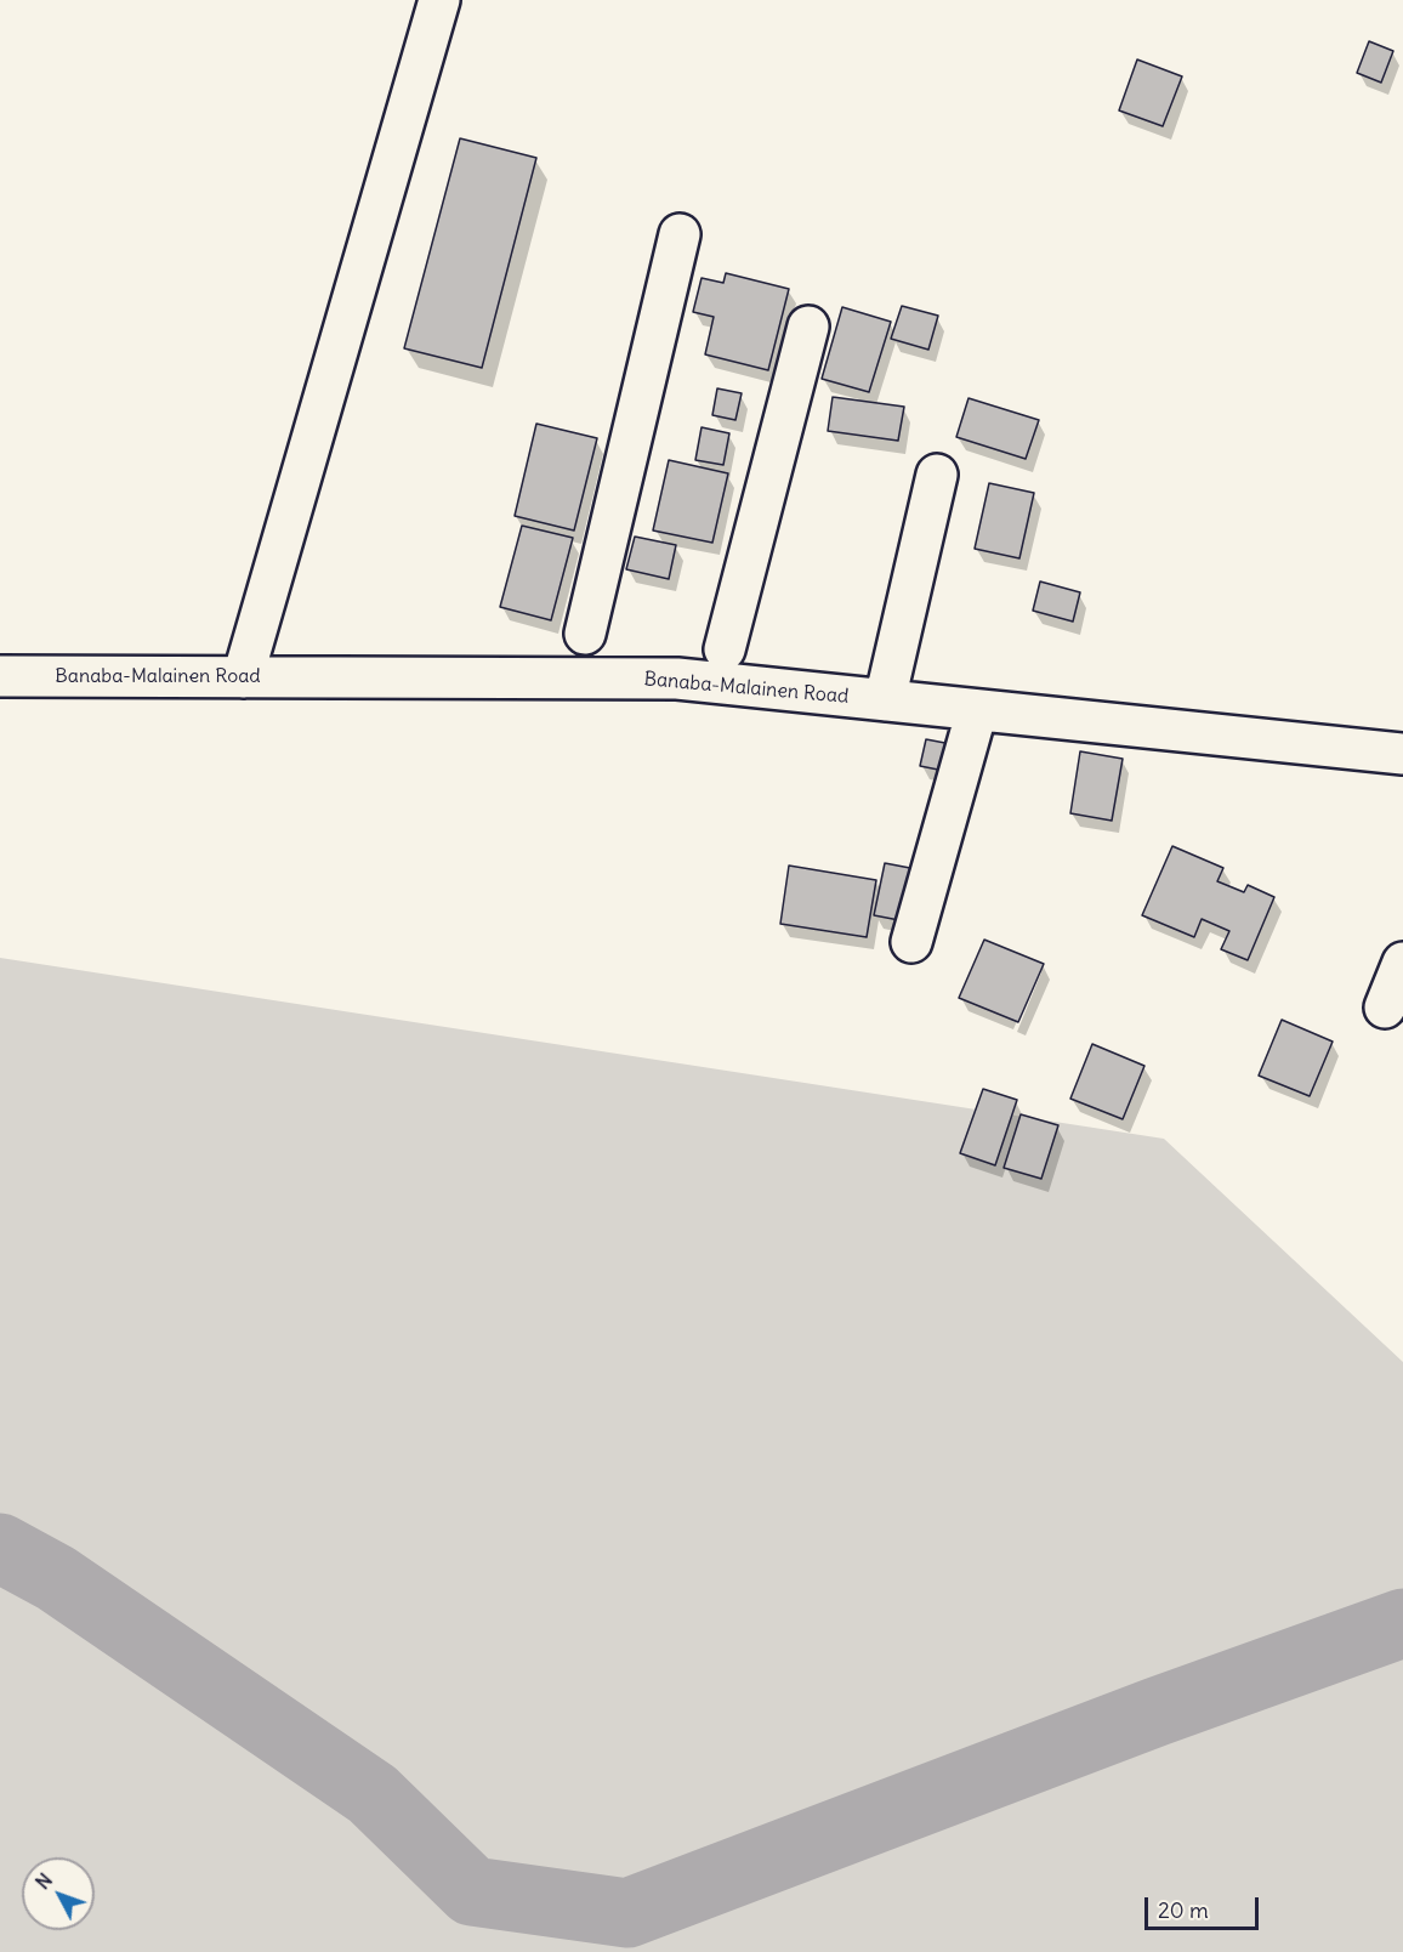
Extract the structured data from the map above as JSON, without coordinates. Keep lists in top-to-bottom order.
{
  "streets": {
    "street": ["Banaba-Malainen Road"]
  },
  "scale_bar": "20 m",
  "north": "top left"
}
